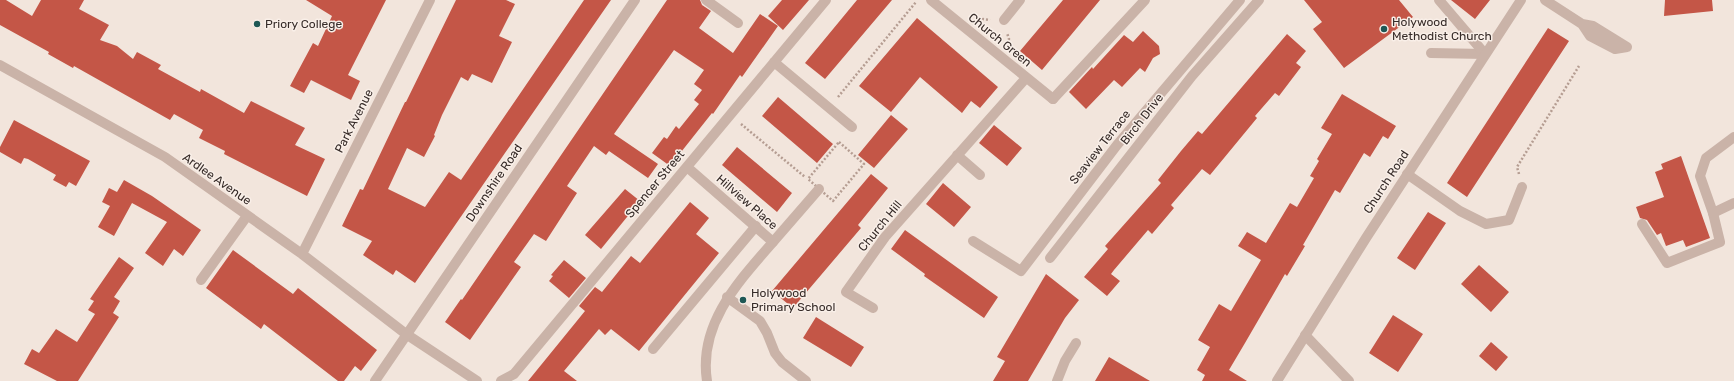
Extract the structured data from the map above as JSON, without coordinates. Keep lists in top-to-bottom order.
{
  "streets": {
    "street": [
      "Church Green",
      "Birch Drive",
      "Park Avenue",
      "Seaview Terrace",
      "Ardlee Avenue",
      "Church Road",
      "Downshire Road",
      "Spencer Street",
      "Hillview Place",
      "Church Hill"
    ]
  },
  "crossings": [
    ["Church Green", "Church Hill"],
    ["Park Avenue", "Ardlee Avenue"],
    ["Ardlee Avenue", "Downshire Road"],
    ["Spencer Street", "Hillview Place"]
  ],
  "places": ["Priory College", "Holywood Methodist Church", "Holywood Primary School"]
}
